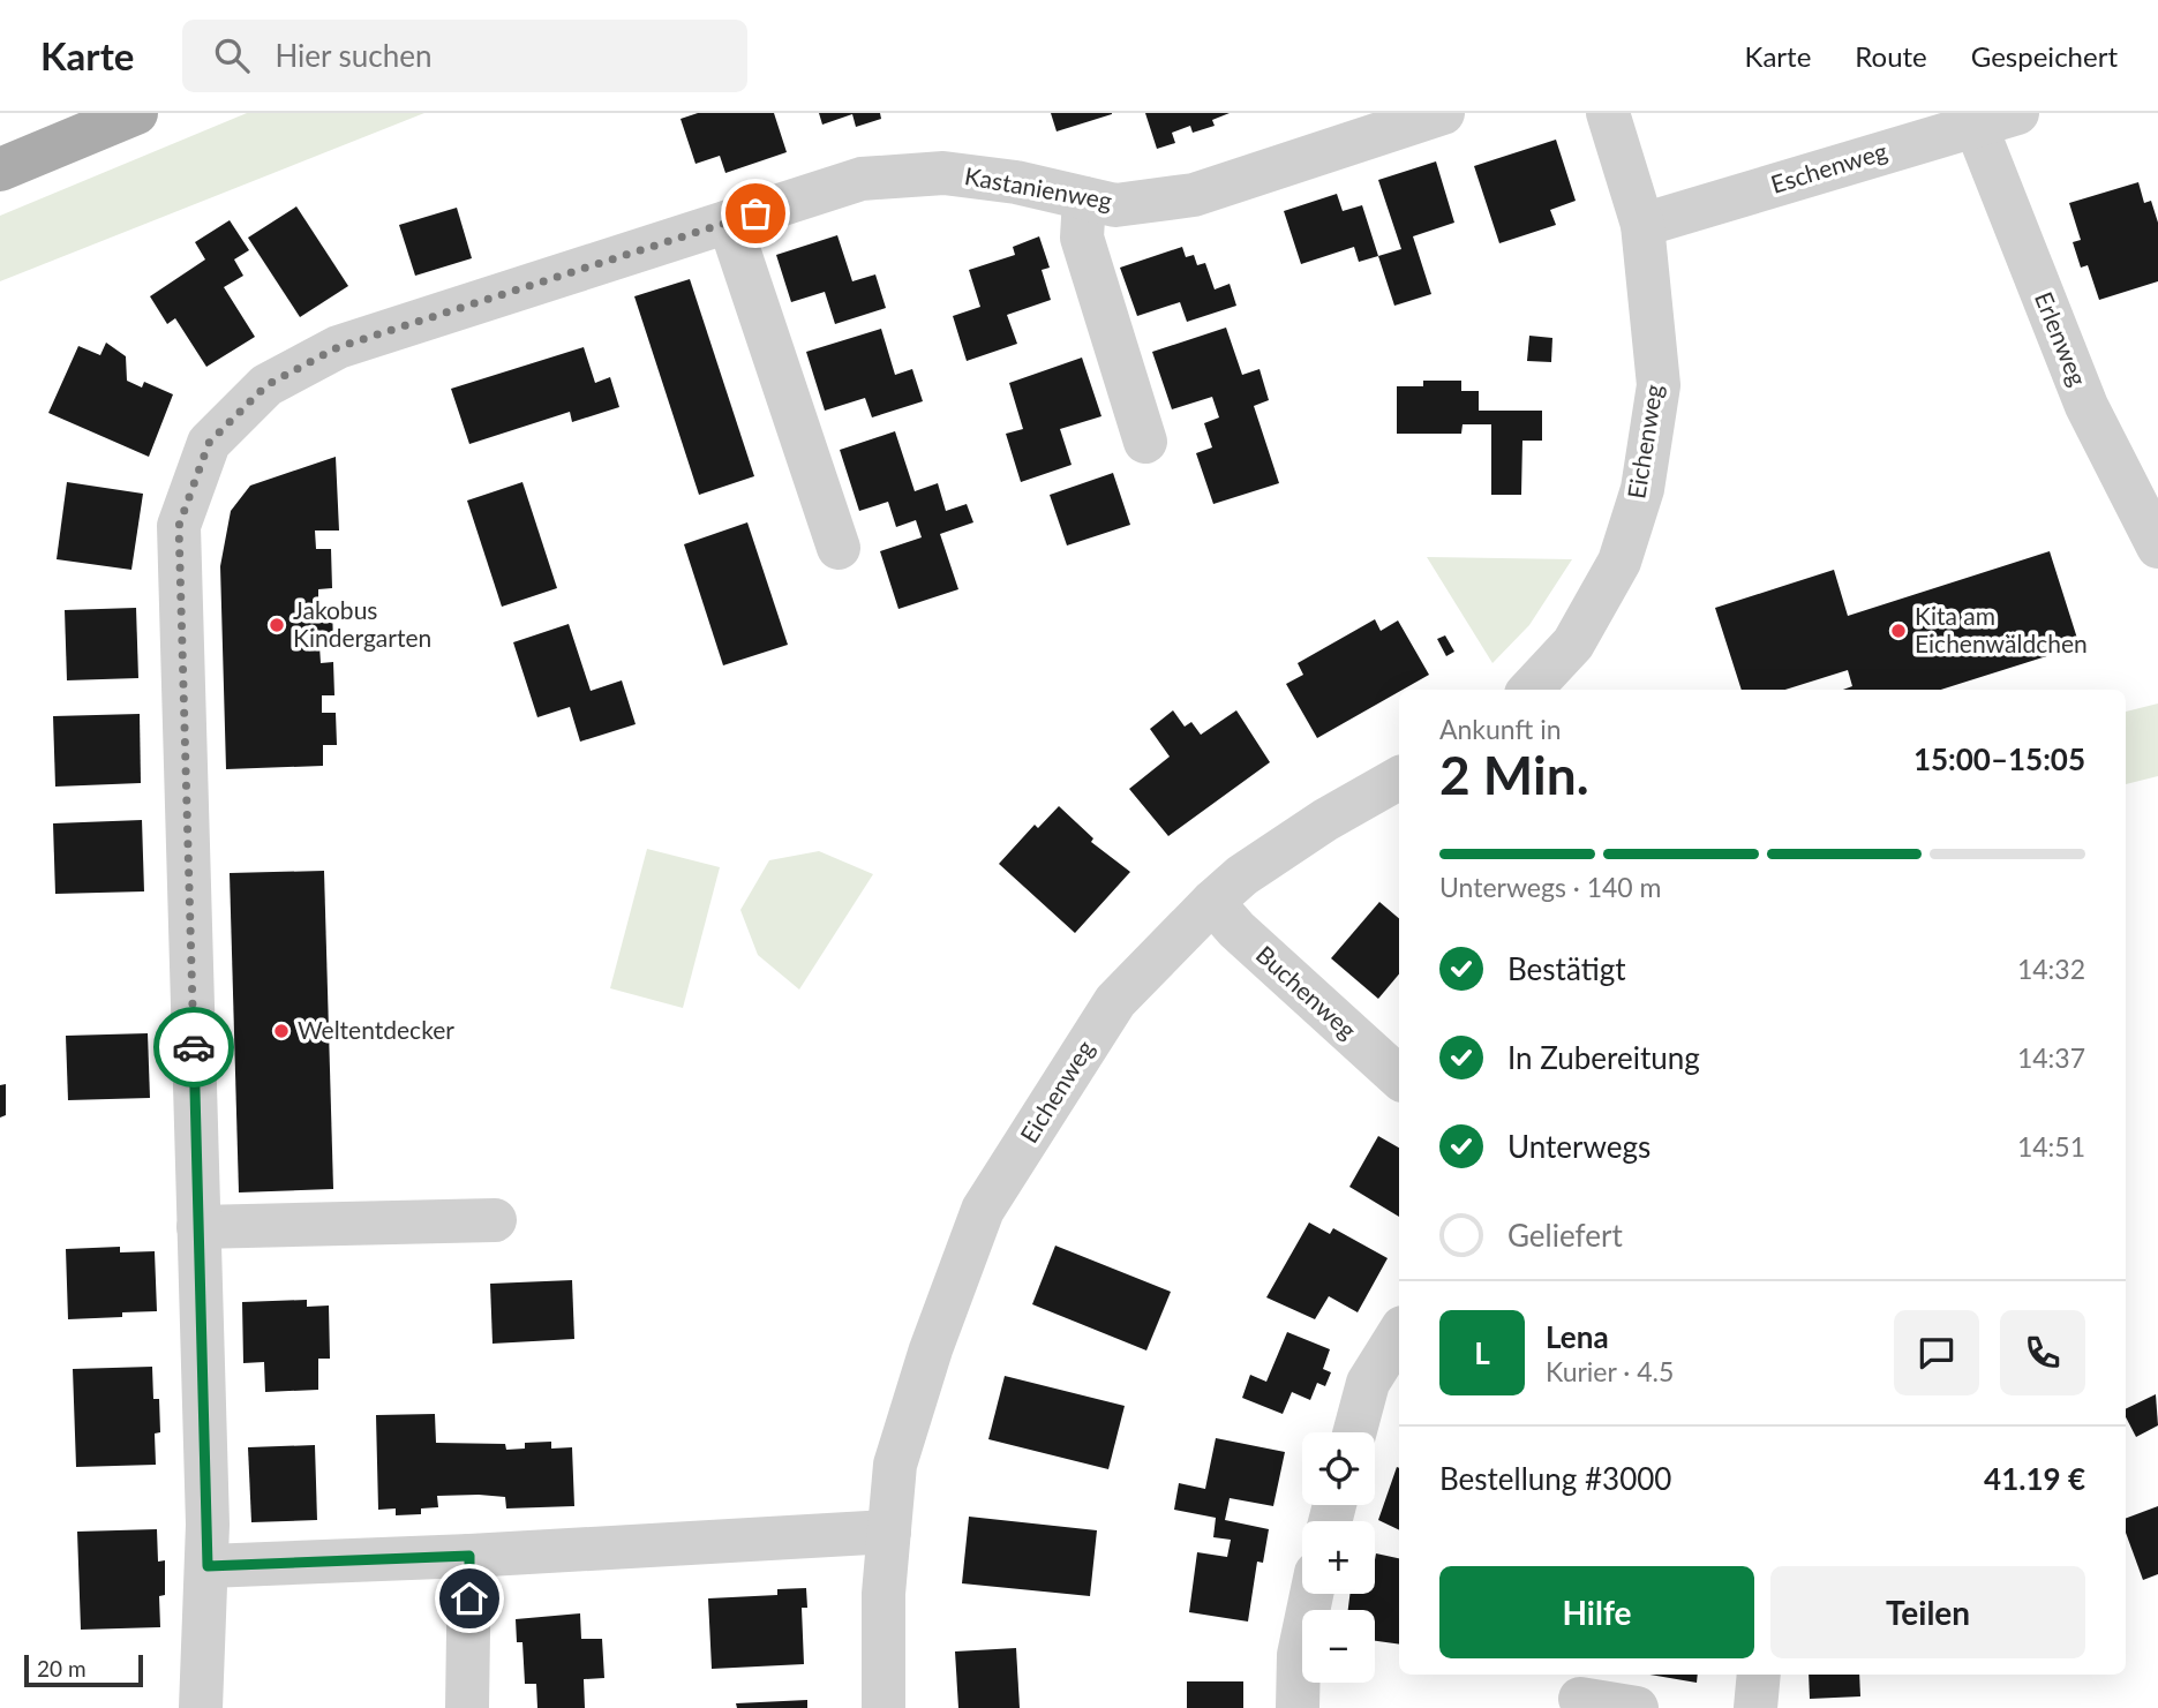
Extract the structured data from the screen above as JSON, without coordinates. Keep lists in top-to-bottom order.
{
  "streets": {
    "street": [
      "Eschenweg",
      "Kastanienweg",
      "Erlenweg",
      "Eichenweg",
      "Buchenweg"
    ]
  },
  "crossings": [
    ["Eschenweg", "Erlenweg"],
    ["Eschenweg", "Eichenweg"],
    ["Eichenweg", "Buchenweg"]
  ],
  "places": ["Jakobus Kindergarten", "Kita am Eichenwäldchen", "Weltentdecker"],
  "scale_bar": "20 m",
  "page": {
    "header": "Karte",
    "search": "Hier suchen",
    "nav": ["Karte", "Route", "Gespeichert"],
    "heading": ["2 Min.", "Ankunft in", "15:00–15:05"],
    "panel": [
      "Lena",
      "Kurier · 4.5",
      "Bestellung #3000",
      "41.19 €"
    ],
    "bar": "Unterwegs · 140 m",
    "list": [
      ["Bestätigt", "14:32"],
      ["In Zubereitung", "14:37"],
      ["Unterwegs", "14:51"],
      "Geliefert"
    ],
    "round": "L",
    "map_buttons": ["+", "−"],
    "buttons": ["Hilfe", "Teilen"],
    "scale": "20 m"
  }
}
